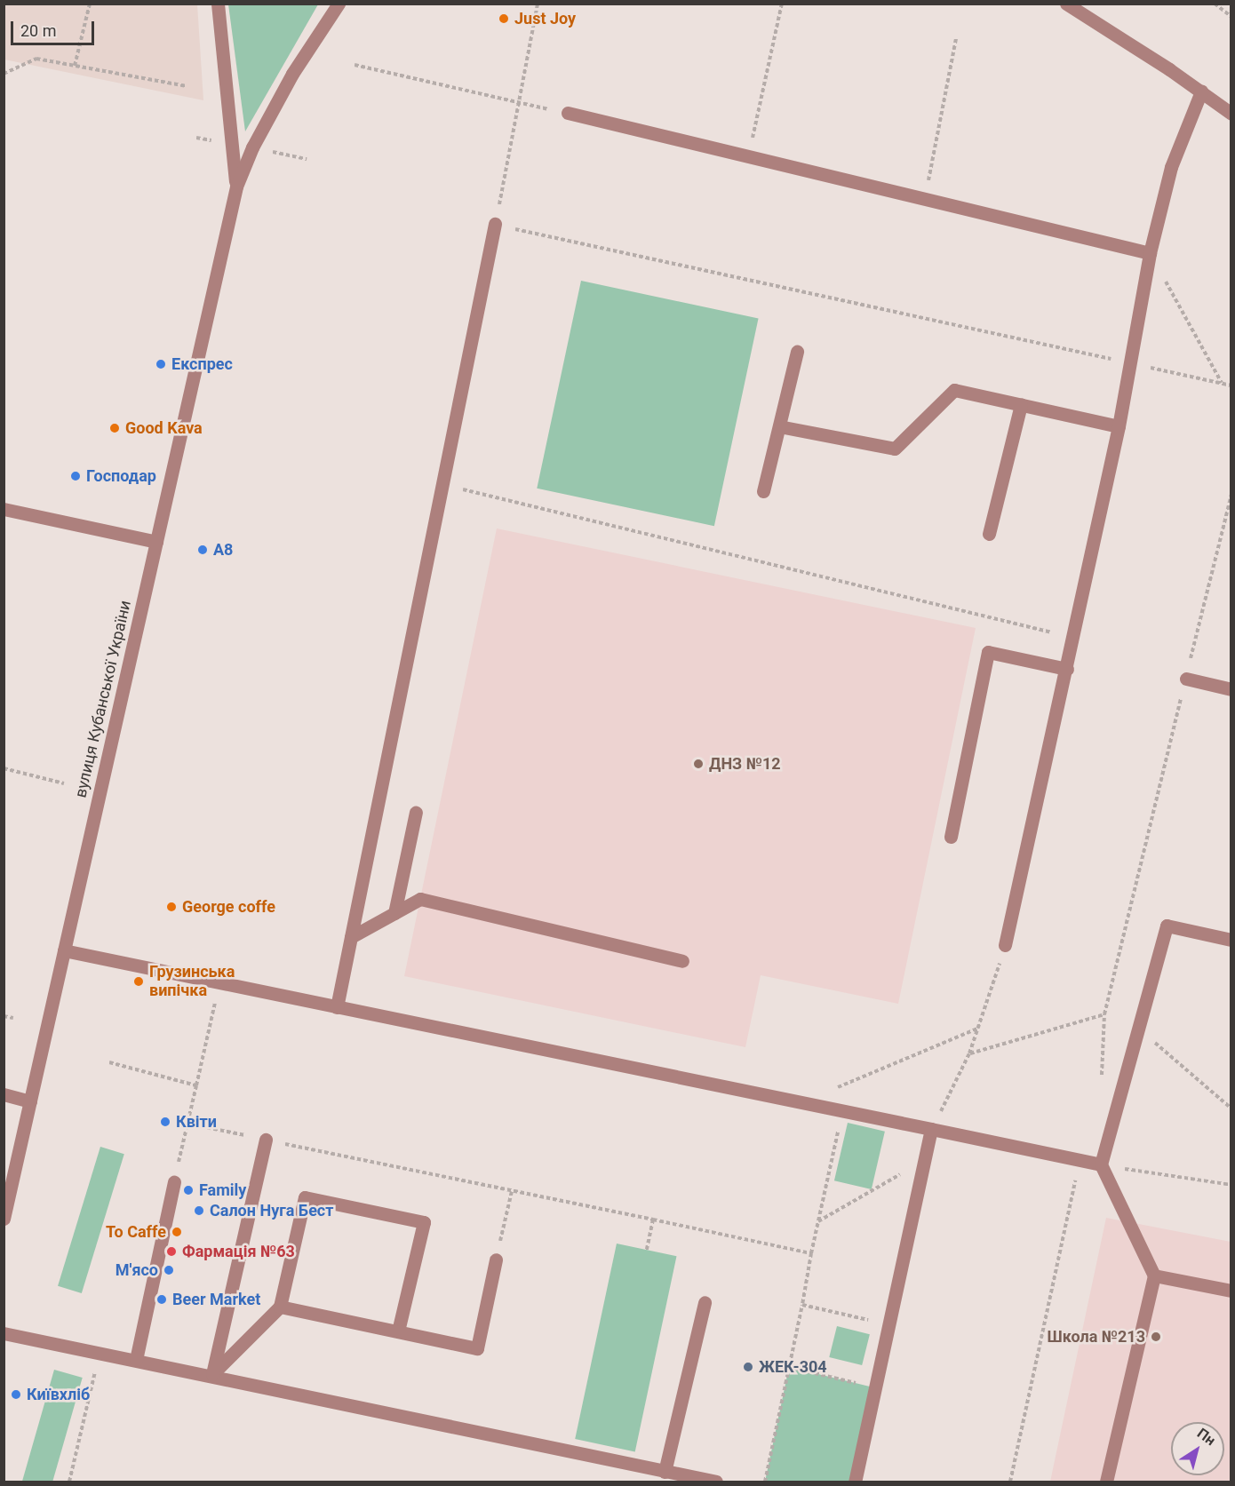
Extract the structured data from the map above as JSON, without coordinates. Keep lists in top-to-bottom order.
{
  "streets": {
    "street": ["вулиця Кубанської України"]
  },
  "places": [
    "Just Joy",
    "Експрес",
    "Good Kava",
    "Господар",
    "А8",
    "ДНЗ №12",
    "George coffe",
    "Грузинська випічка",
    "Квіти",
    "Family",
    "Салон Нуга Бест",
    "To Caffe",
    "Фармація №63",
    "М'ясо",
    "Beer Market",
    "Школа №213",
    "ЖЕК-304",
    "Київхліб"
  ],
  "scale_bar": "20 m",
  "north": "top right"
}
